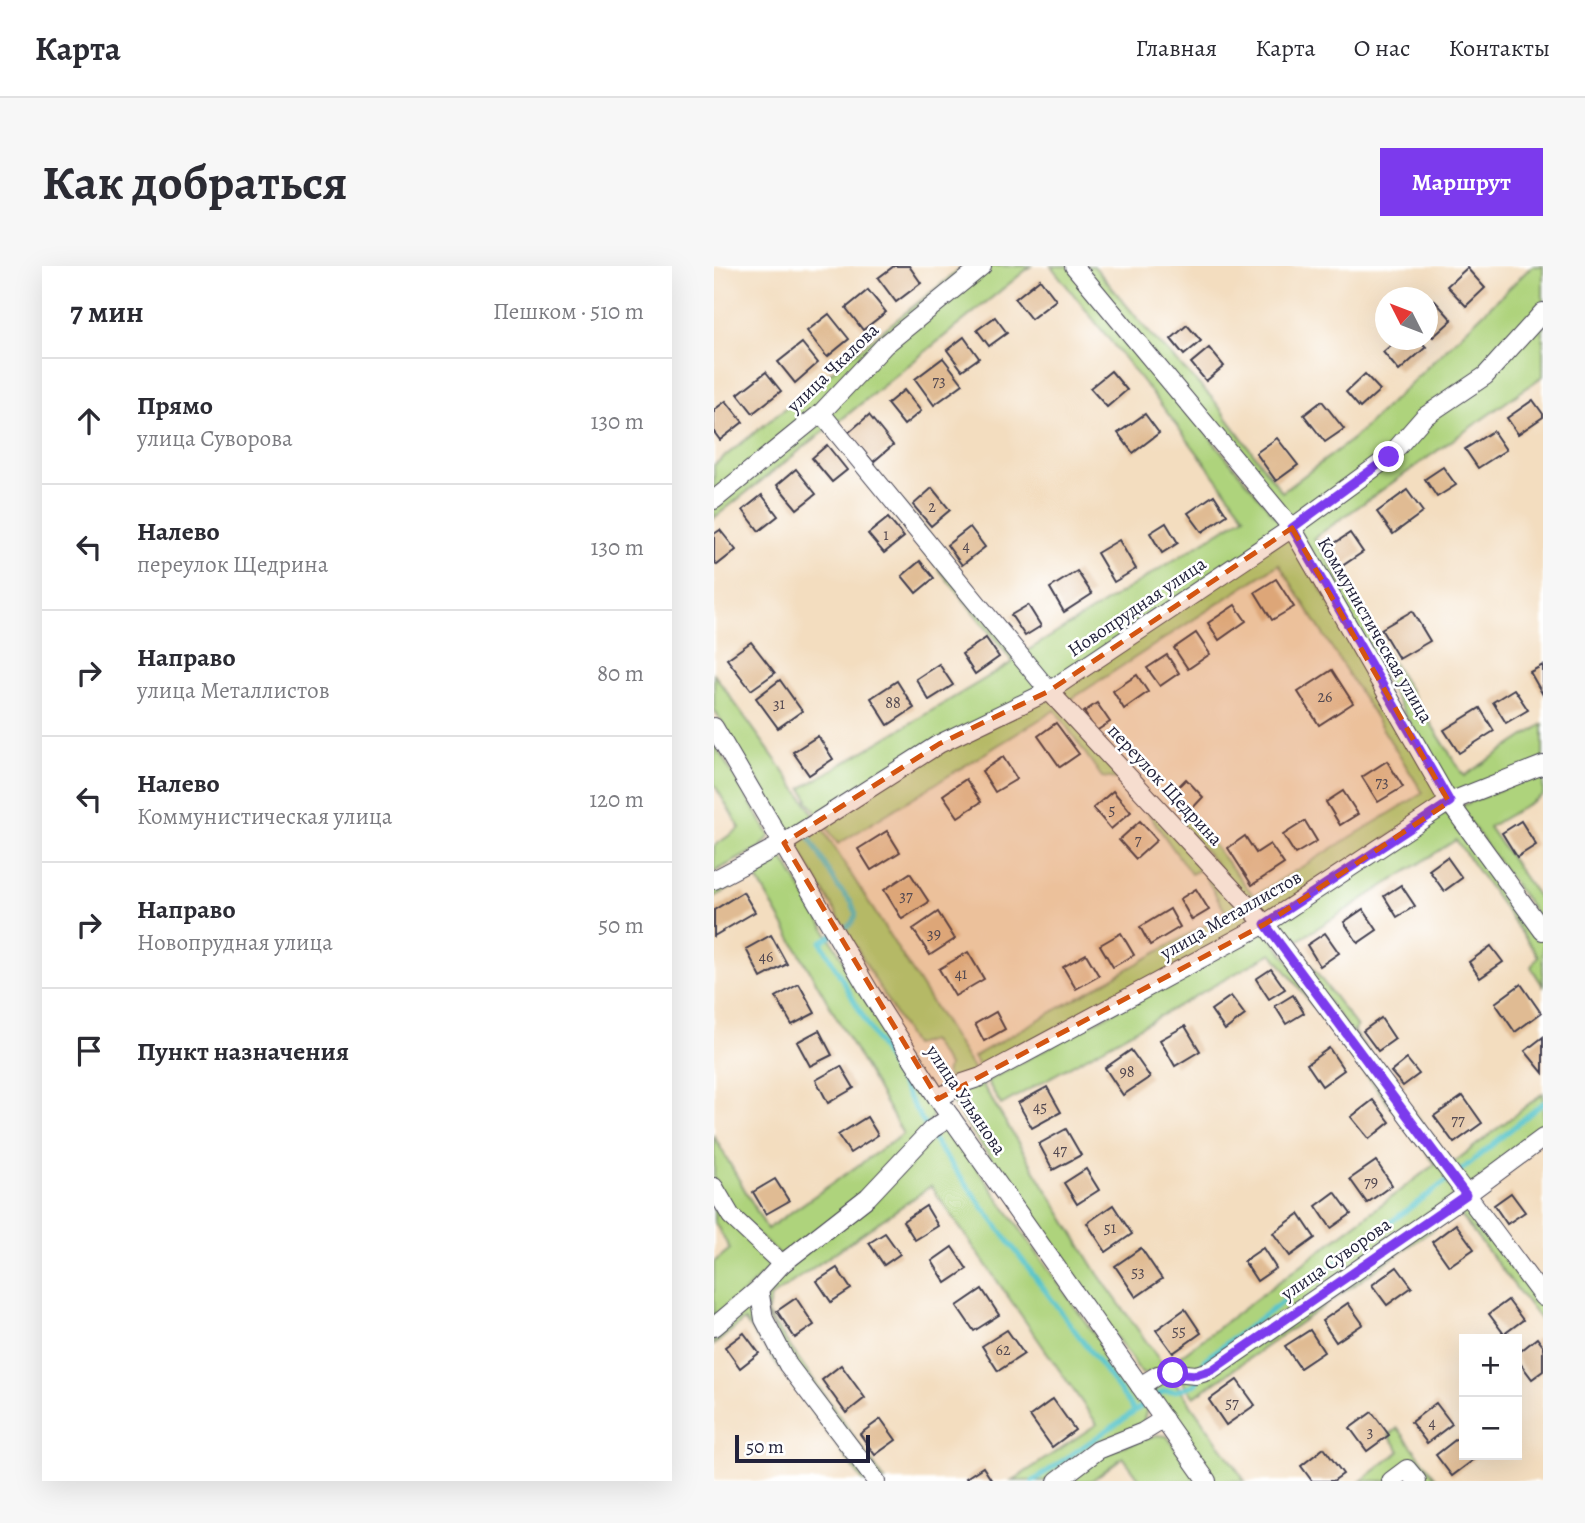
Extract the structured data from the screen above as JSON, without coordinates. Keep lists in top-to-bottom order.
{
  "streets": {
    "street": [
      "улица Чкалова",
      "Новопрудная улица",
      "Коммунистическая улица",
      "переулок Щедрина",
      "улица Металлистов",
      "улица Ульянова",
      "улица Суворова"
    ]
  },
  "crossings": [
    ["улица Чкалова", "переулок Щедрина"],
    ["Новопрудная улица", "Коммунистическая улица"],
    ["Новопрудная улица", "переулок Щедрина"],
    ["Новопрудная улица", "улица Ульянова"],
    ["Коммунистическая улица", "улица Металлистов"],
    ["переулок Щедрина", "улица Металлистов"],
    ["переулок Щедрина", "улица Суворова"],
    ["улица Металлистов", "улица Ульянова"],
    ["улица Ульянова", "улица Суворова"]
  ],
  "house_numbers": [
    "73",
    "2",
    "1",
    "4",
    "26",
    "88",
    "31",
    "73",
    "5",
    "7",
    "37",
    "39",
    "46",
    "41",
    "98",
    "45",
    "77",
    "47",
    "79",
    "51",
    "53",
    "55",
    "62",
    "57",
    "4",
    "3"
  ],
  "scale_bar": "50 m",
  "north": "top left",
  "page": {
    "header": "Карта",
    "nav": [
      "Главная",
      "Карта",
      "О нас",
      "Контакты"
    ],
    "buttons": "Маршрут",
    "title": "Как добраться",
    "heading": ["7 мин", "Пешком · 510 m"],
    "list": [
      ["Прямо", "улица Суворова", "130 m"],
      ["Налево", "переулок Щедрина", "130 m"],
      ["Направо", "улица Металлистов", "80 m"],
      ["Налево", "Коммунистическая улица", "120 m"],
      ["Направо", "Новопрудная улица", "50 m"],
      "Пункт назначения"
    ],
    "map_buttons": ["+", "−"],
    "scale": "50 m"
  }
}
